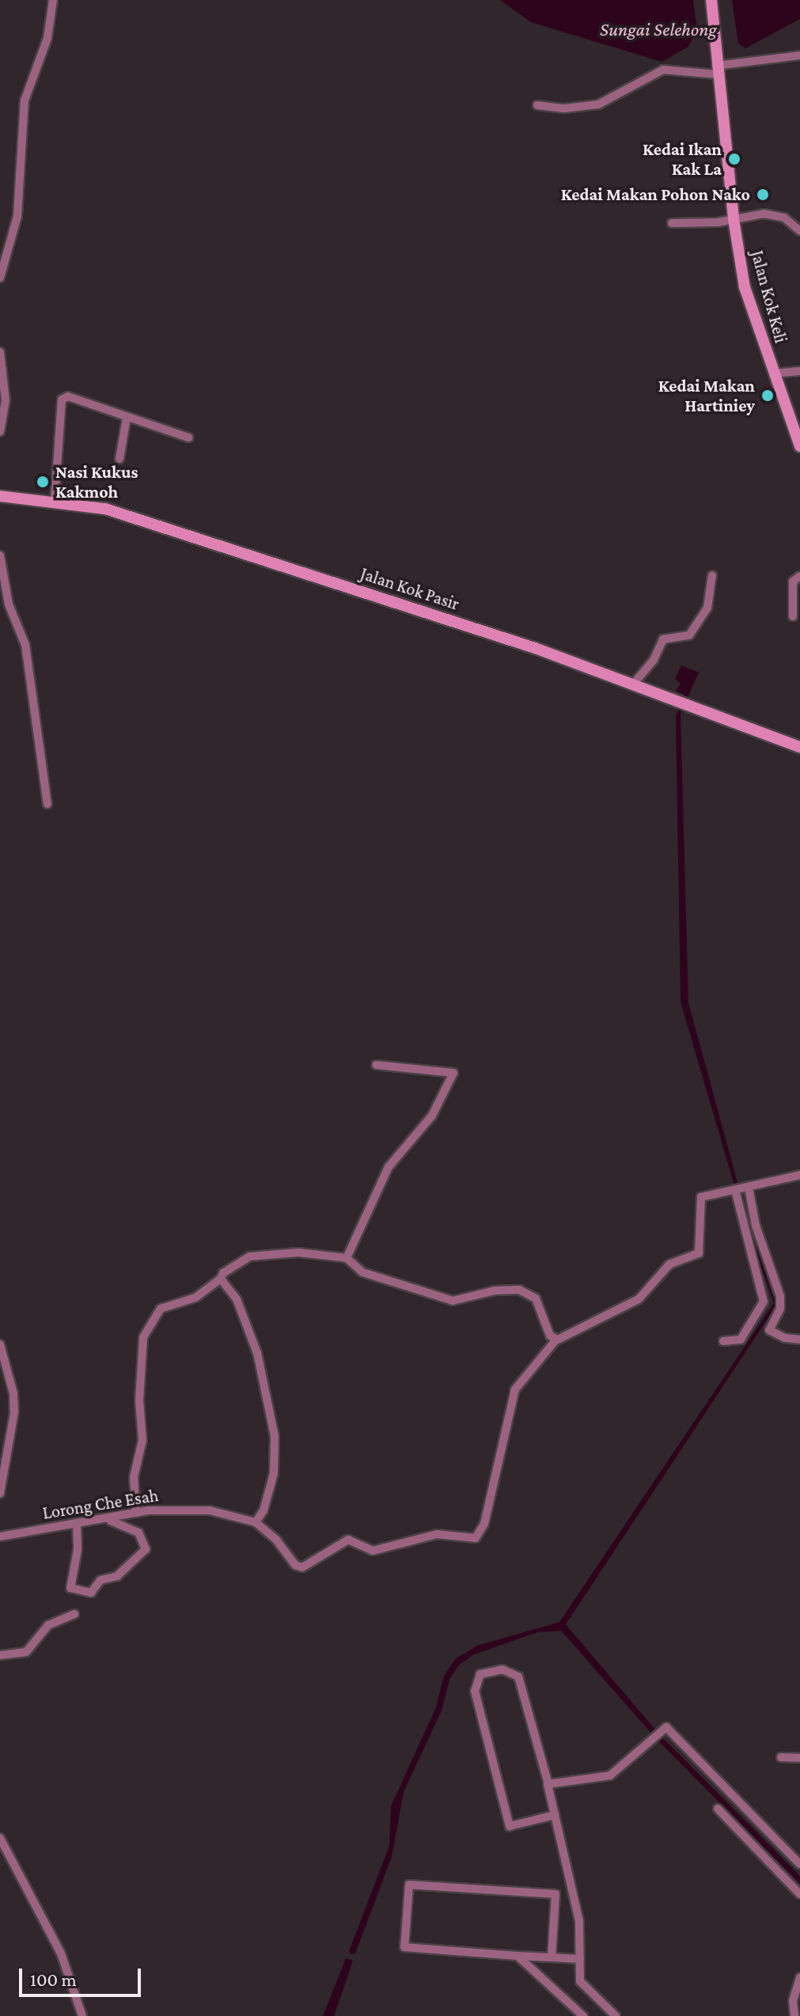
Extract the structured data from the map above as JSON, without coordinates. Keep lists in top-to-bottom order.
{
  "streets": {
    "street": ["Jalan Kok Keli", "Jalan Kok Pasir", "Lorong Che Esah"]
  },
  "water": ["Sungai Selehong"],
  "places": [
    "Kedai Ikan Kak La",
    "Kedai Makan Pohon Nako",
    "Kedai Makan Hartiniey",
    "Nasi Kukus Kakmoh"
  ],
  "scale_bar": "100 m"
}
